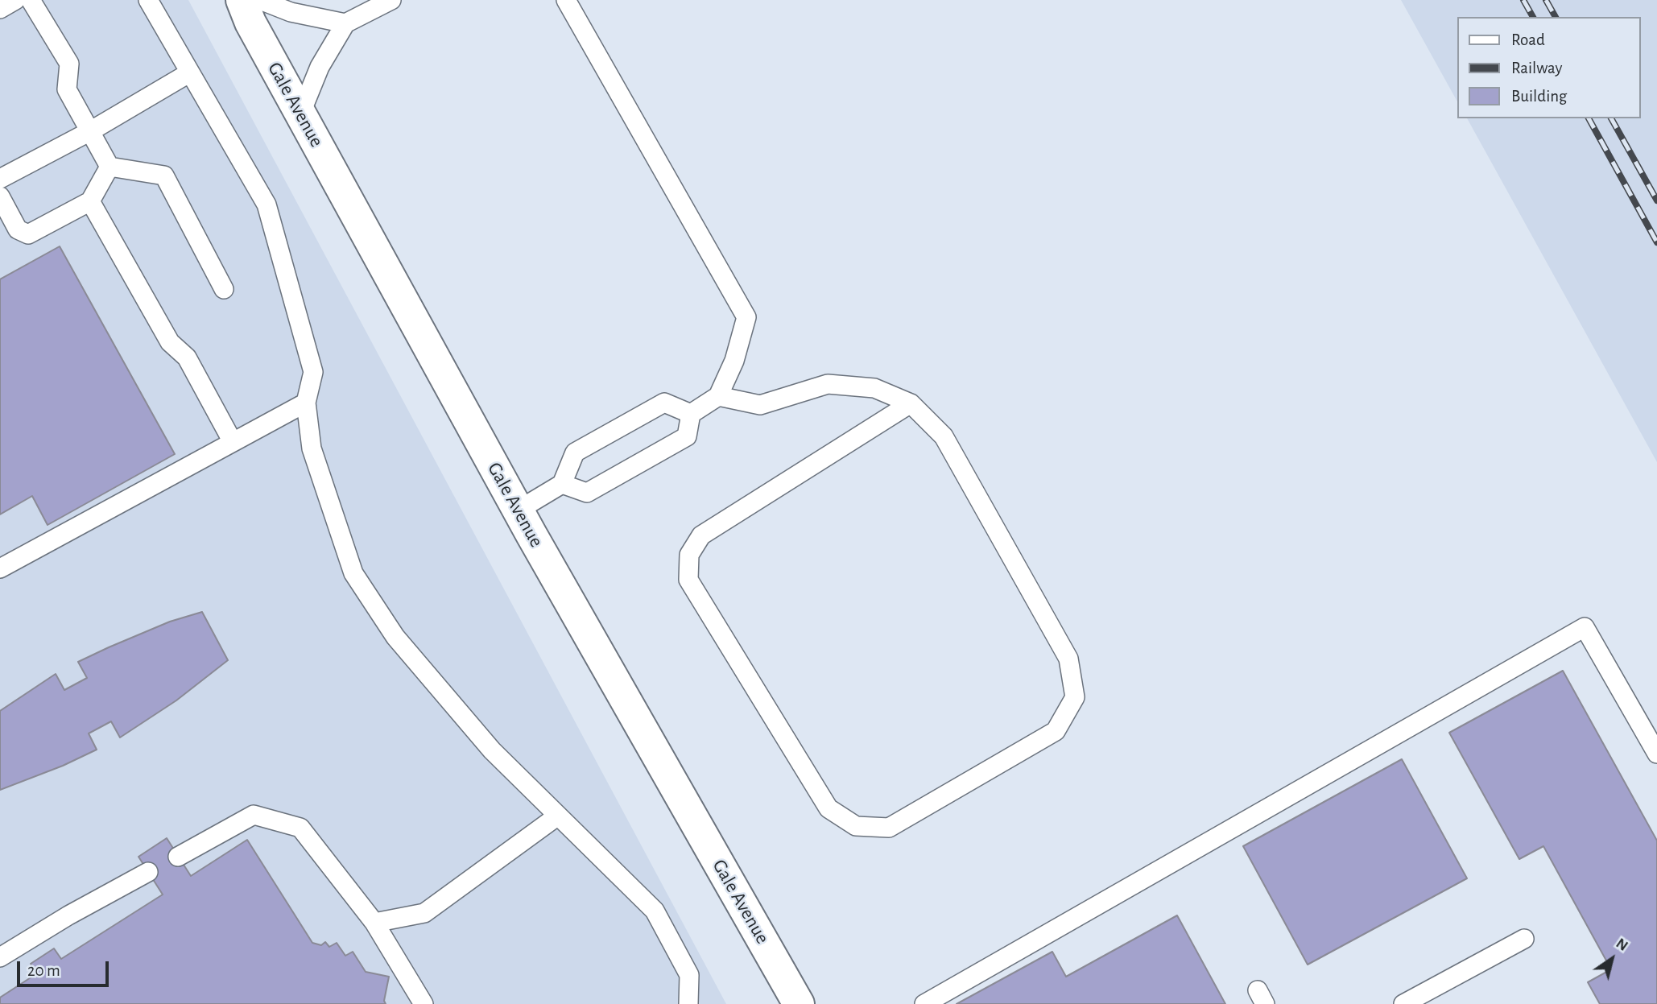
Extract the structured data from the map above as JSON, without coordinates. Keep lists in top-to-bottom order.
{
  "streets": {
    "main road": ["Gale Avenue"]
  },
  "legend": ["Road", "Railway", "Building"],
  "scale_bar": "20 m",
  "north": "top right"
}
